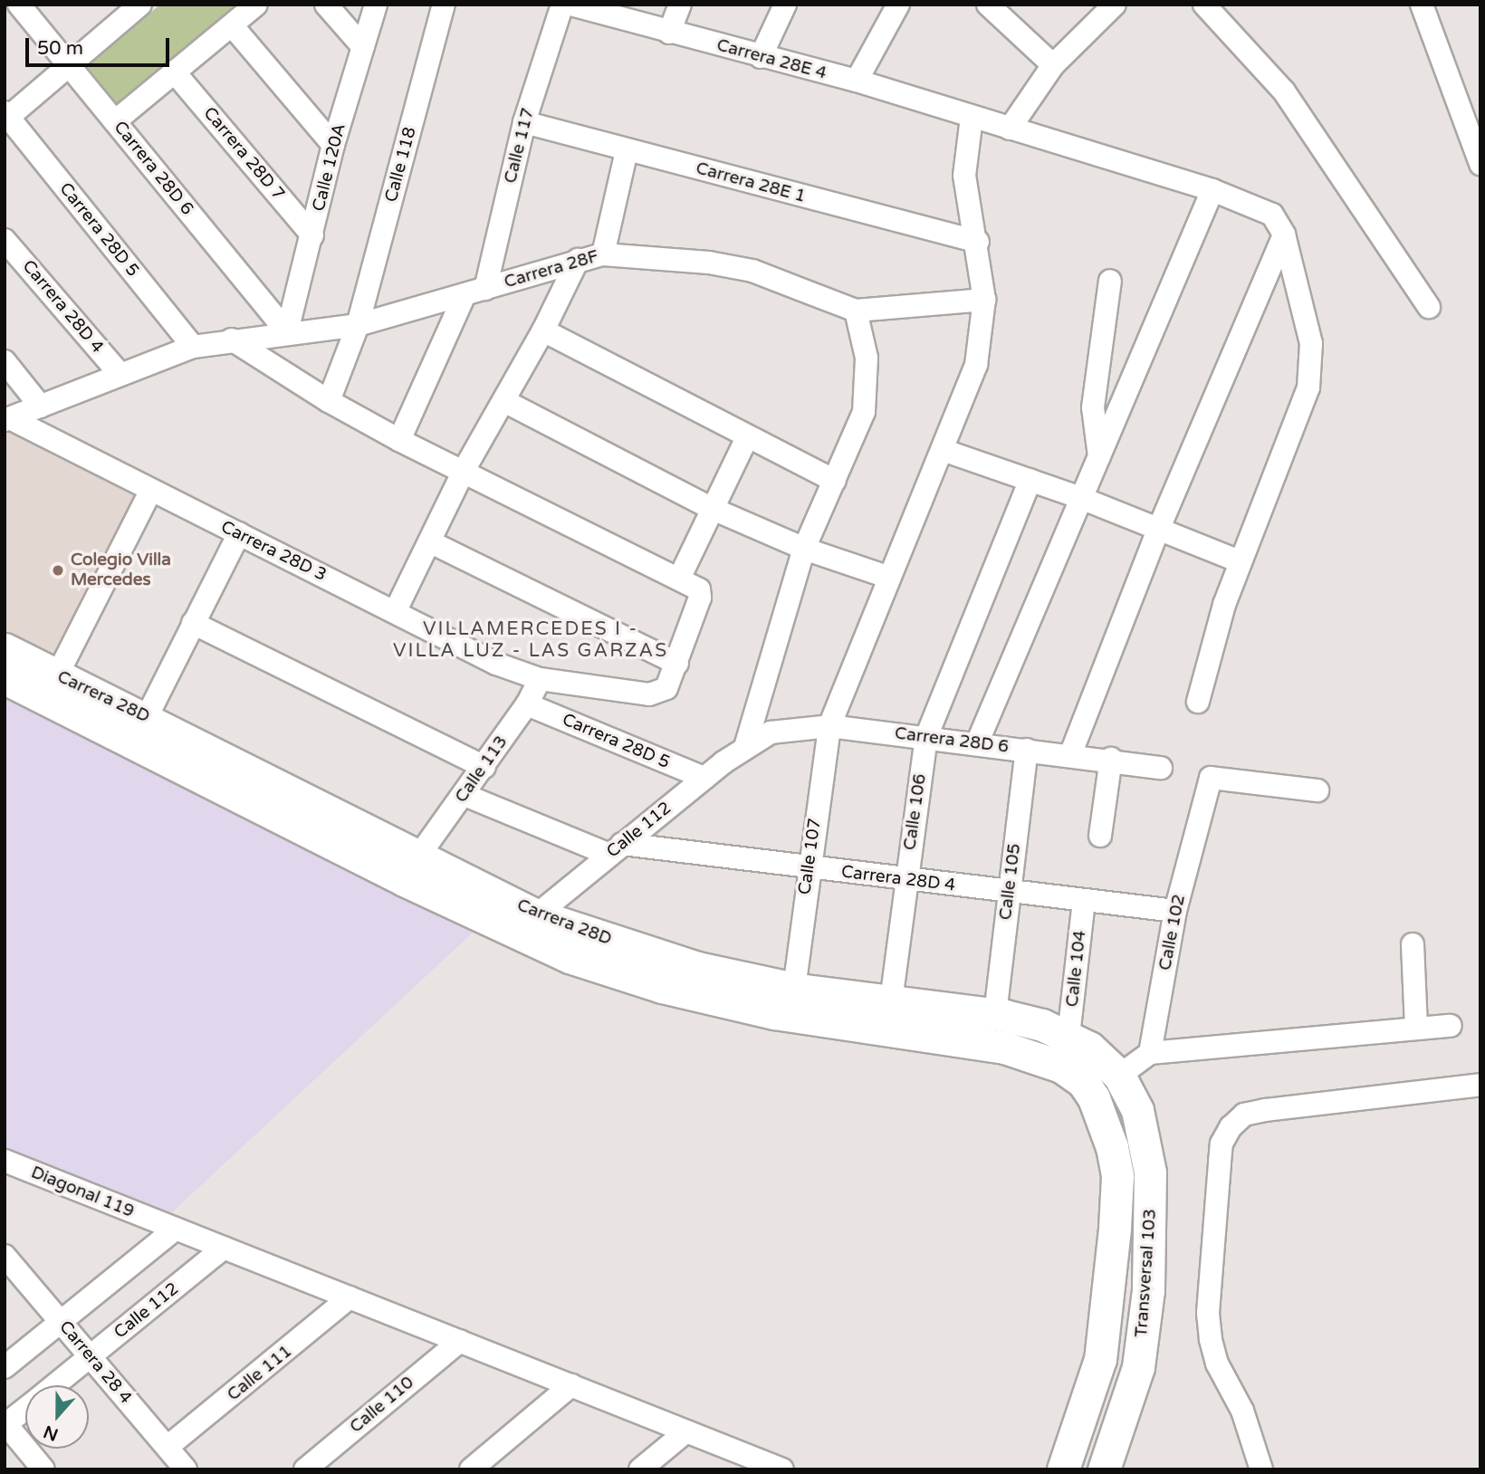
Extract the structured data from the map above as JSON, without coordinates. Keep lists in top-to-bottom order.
{
  "streets": {
    "street": [
      "Carrera 28E 4",
      "Calle 117",
      "Carrera 28D 7",
      "Calle 118",
      "Calle 120A",
      "Carrera 28D 6",
      "Carrera 28E 1",
      "Carrera 28D 5",
      "Carrera 28F",
      "Carrera 28D 4",
      "Carrera 28D 3",
      "Carrera 28D",
      "Calle 113",
      "Calle 106",
      "Calle 112",
      "Calle 107",
      "Calle 105",
      "Calle 102",
      "Calle 104",
      "Diagonal 119",
      "Transversal 103",
      "Carrera 28 4",
      "Calle 111",
      "Calle 110"
    ]
  },
  "crossings": [
    ["Carrera 28E 4", "Calle 107"],
    ["Calle 117", "Carrera 28E 1"],
    ["Calle 117", "Carrera 28F"],
    ["Carrera 28D 7", "Calle 120A"],
    ["Calle 118", "Carrera 28F"],
    ["Calle 120A", "Carrera 28D 6"],
    ["Calle 120A", "Carrera 28F"],
    ["Carrera 28D 6", "Carrera 28F"],
    ["Carrera 28D 6", "Calle 106"],
    ["Carrera 28D 6", "Calle 112"],
    ["Carrera 28D 6", "Calle 107"],
    ["Carrera 28D 6", "Calle 105"],
    ["Carrera 28E 1", "Calle 107"],
    ["Carrera 28D 5", "Carrera 28F"],
    ["Carrera 28D 5", "Calle 113"],
    ["Carrera 28D 5", "Calle 112"],
    ["Carrera 28F", "Calle 107"],
    ["Carrera 28D 4", "Calle 113"],
    ["Carrera 28D 4", "Calle 106"],
    ["Carrera 28D 4", "Calle 112"],
    ["Carrera 28D 4", "Calle 107"],
    ["Carrera 28D 4", "Calle 105"],
    ["Carrera 28D 4", "Calle 102"],
    ["Carrera 28D 4", "Calle 104"],
    ["Carrera 28D 3", "Calle 113"],
    ["Carrera 28D", "Calle 113"],
    ["Carrera 28D", "Calle 106"],
    ["Carrera 28D", "Calle 112"],
    ["Carrera 28D", "Calle 107"],
    ["Carrera 28D", "Calle 105"],
    ["Carrera 28D", "Calle 104"],
    ["Carrera 28D", "Transversal 103"],
    ["Calle 112", "Diagonal 119"],
    ["Calle 112", "Carrera 28 4"],
    ["Diagonal 119", "Calle 111"],
    ["Diagonal 119", "Calle 110"],
    ["Carrera 28 4", "Calle 111"]
  ],
  "districts": ["VILLAMERCEDES I - VILLA LUZ - LAS GARZAS"],
  "places": ["Colegio Villa Mercedes"],
  "scale_bar": "50 m",
  "north": "bottom"
}
